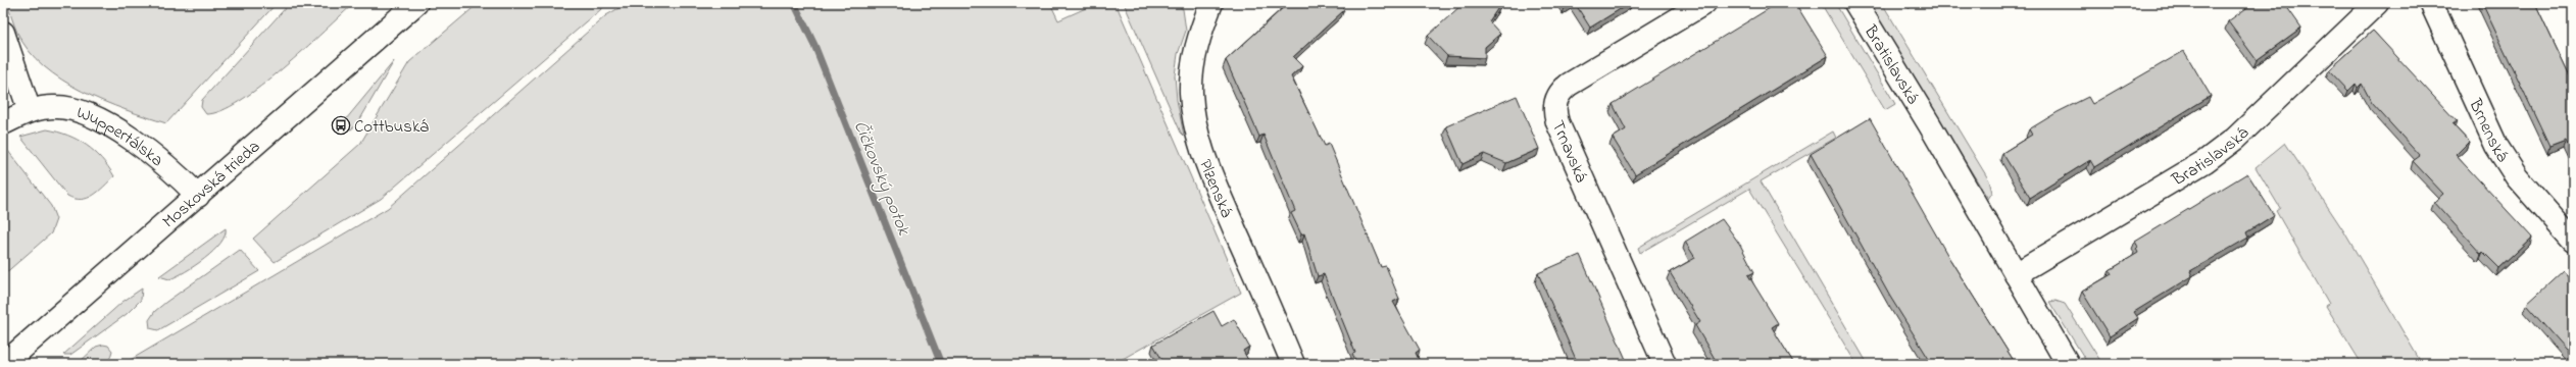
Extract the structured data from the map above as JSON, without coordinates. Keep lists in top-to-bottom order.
{
  "streets": {
    "street": [
      "Bratislavská",
      "Brnenská",
      "Wuppertálska",
      "Trnavská",
      "Moskovská trieda",
      "Plzenská"
    ]
  },
  "crossings": [
    ["Wuppertálska", "Moskovská trieda"]
  ],
  "water": ["Čičkovský potok"],
  "places": {
    "bus stop": ["Cottbuská"]
  }
}
